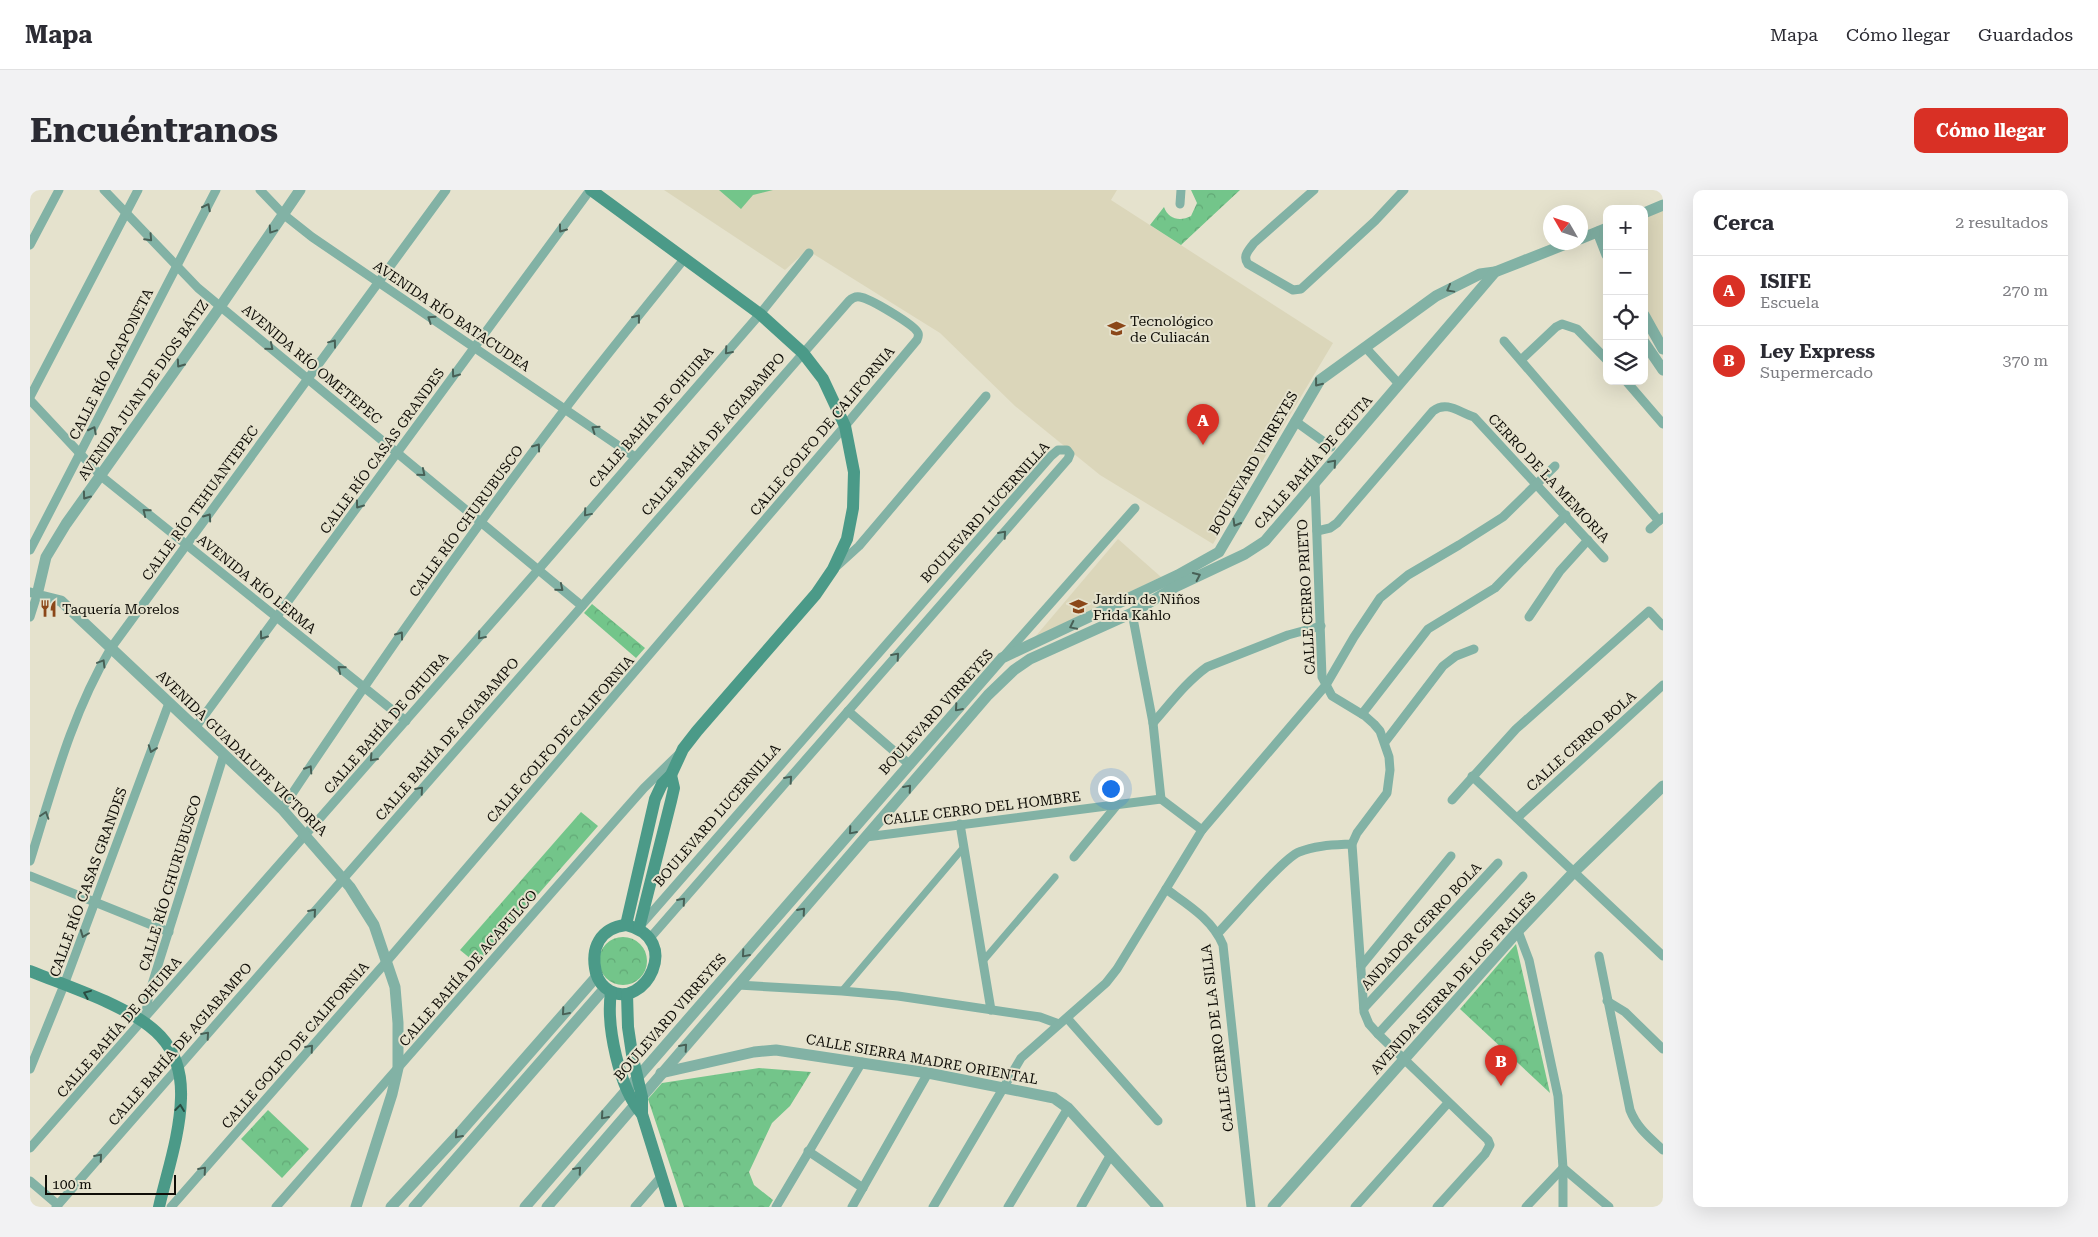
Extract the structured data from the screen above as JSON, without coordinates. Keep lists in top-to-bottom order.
{
  "streets": {
    "street": [
      "AVENIDA RÍO BATACUDEA",
      "CALLE RÍO ACAPONETA",
      "AVENIDA RÍO OMETEPEC",
      "AVENIDA JUAN DE DIOS BÁTIZ",
      "CALLE BAHÍA DE OHUIRA",
      "CALLE GOLFO DE CALIFORNIA",
      "CALLE BAHÍA DE AGIABAMPO",
      "CALLE RÍO CASAS GRANDES",
      "CALLE BAHÍA DE CEUTA",
      "BOULEVARD VIRREYES",
      "CERRO DE LA MEMORIA",
      "CALLE RÍO TEHUANTEPEC",
      "BOULEVARD LUCERNILLA",
      "CALLE RÍO CHURUBUSCO",
      "AVENIDA RÍO LERMA",
      "CALLE CERRO PRIETO",
      "CALLE CERRO BOLA",
      "AVENIDA GUADALUPE VICTORIA",
      "CALLE CERRO DEL HOMBRE",
      "ANDADOR CERRO BOLA",
      "CALLE BAHÍA DE ACAPULCO",
      "AVENIDA SIERRA DE LOS FRAILES",
      "CALLE CERRO DE LA SILLA",
      "CALLE SIERRA MADRE ORIENTAL"
    ]
  },
  "crossings": [
    ["AVENIDA RÍO BATACUDEA", "AVENIDA JUAN DE DIOS BÁTIZ"],
    ["AVENIDA RÍO BATACUDEA", "CALLE BAHÍA DE OHUIRA"],
    ["AVENIDA RÍO BATACUDEA", "CALLE RÍO CASAS GRANDES"],
    ["AVENIDA RÍO BATACUDEA", "CALLE RÍO TEHUANTEPEC"],
    ["AVENIDA RÍO BATACUDEA", "CALLE RÍO CHURUBUSCO"],
    ["CALLE RÍO ACAPONETA", "AVENIDA RÍO OMETEPEC"],
    ["CALLE RÍO ACAPONETA", "AVENIDA RÍO LERMA"],
    ["AVENIDA RÍO OMETEPEC", "AVENIDA JUAN DE DIOS BÁTIZ"],
    ["AVENIDA RÍO OMETEPEC", "CALLE BAHÍA DE OHUIRA"],
    ["AVENIDA RÍO OMETEPEC", "CALLE BAHÍA DE AGIABAMPO"],
    ["AVENIDA RÍO OMETEPEC", "CALLE RÍO CASAS GRANDES"],
    ["AVENIDA RÍO OMETEPEC", "CALLE RÍO TEHUANTEPEC"],
    ["AVENIDA RÍO OMETEPEC", "CALLE RÍO CHURUBUSCO"],
    ["AVENIDA JUAN DE DIOS BÁTIZ", "AVENIDA RÍO LERMA"],
    ["AVENIDA JUAN DE DIOS BÁTIZ", "AVENIDA GUADALUPE VICTORIA"],
    ["CALLE BAHÍA DE OHUIRA", "CALLE RÍO CHURUBUSCO"],
    ["CALLE BAHÍA DE OHUIRA", "AVENIDA RÍO LERMA"],
    ["CALLE BAHÍA DE OHUIRA", "AVENIDA GUADALUPE VICTORIA"],
    ["CALLE GOLFO DE CALIFORNIA", "CALLE BAHÍA DE AGIABAMPO"],
    ["CALLE GOLFO DE CALIFORNIA", "AVENIDA GUADALUPE VICTORIA"],
    ["CALLE BAHÍA DE AGIABAMPO", "AVENIDA GUADALUPE VICTORIA"],
    ["CALLE RÍO CASAS GRANDES", "AVENIDA RÍO LERMA"],
    ["CALLE RÍO CASAS GRANDES", "AVENIDA GUADALUPE VICTORIA"],
    ["CALLE BAHÍA DE CEUTA", "BOULEVARD VIRREYES"],
    ["CALLE BAHÍA DE CEUTA", "CALLE CERRO PRIETO"],
    ["BOULEVARD VIRREYES", "CALLE CERRO DEL HOMBRE"],
    ["BOULEVARD VIRREYES", "CALLE SIERRA MADRE ORIENTAL"],
    ["CERRO DE LA MEMORIA", "CALLE CERRO PRIETO"],
    ["CALLE RÍO TEHUANTEPEC", "AVENIDA RÍO LERMA"],
    ["CALLE RÍO TEHUANTEPEC", "AVENIDA GUADALUPE VICTORIA"],
    ["CALLE RÍO CHURUBUSCO", "AVENIDA RÍO LERMA"],
    ["CALLE RÍO CHURUBUSCO", "AVENIDA GUADALUPE VICTORIA"],
    ["AVENIDA GUADALUPE VICTORIA", "CALLE BAHÍA DE ACAPULCO"]
  ],
  "one_way": [
    "AVENIDA RÍO BATACUDEA",
    "AVENIDA RÍO OMETEPEC",
    "AVENIDA JUAN DE DIOS BÁTIZ",
    "CALLE BAHÍA DE OHUIRA",
    "CALLE BAHÍA DE AGIABAMPO",
    "CALLE RÍO CASAS GRANDES",
    "CALLE RÍO TEHUANTEPEC",
    "CALLE RÍO CHURUBUSCO",
    "AVENIDA RÍO LERMA"
  ],
  "places": {
    "school or university": ["Tecnológico de Culiacán", "Jardín de Niños Frida Kahlo"],
    "restaurant": ["Taquería Morelos"]
  },
  "scale_bar": "100 m",
  "north": "top left",
  "page": {
    "header": "Mapa",
    "nav": ["Mapa", "Cómo llegar", "Guardados"],
    "buttons": "Cómo llegar",
    "title": "Encuéntranos",
    "heading": ["Cerca", "2 resultados"],
    "map_buttons": ["+", "−"],
    "list": [
      {
        "mark": "A",
        "name": "ISIFE",
        "note": "Escuela",
        "value": "270 m"
      },
      {
        "mark": "B",
        "name": "Ley Express",
        "note": "Supermercado",
        "value": "370 m"
      }
    ],
    "pins": ["A", "B"],
    "scale": "100 m"
  }
}
